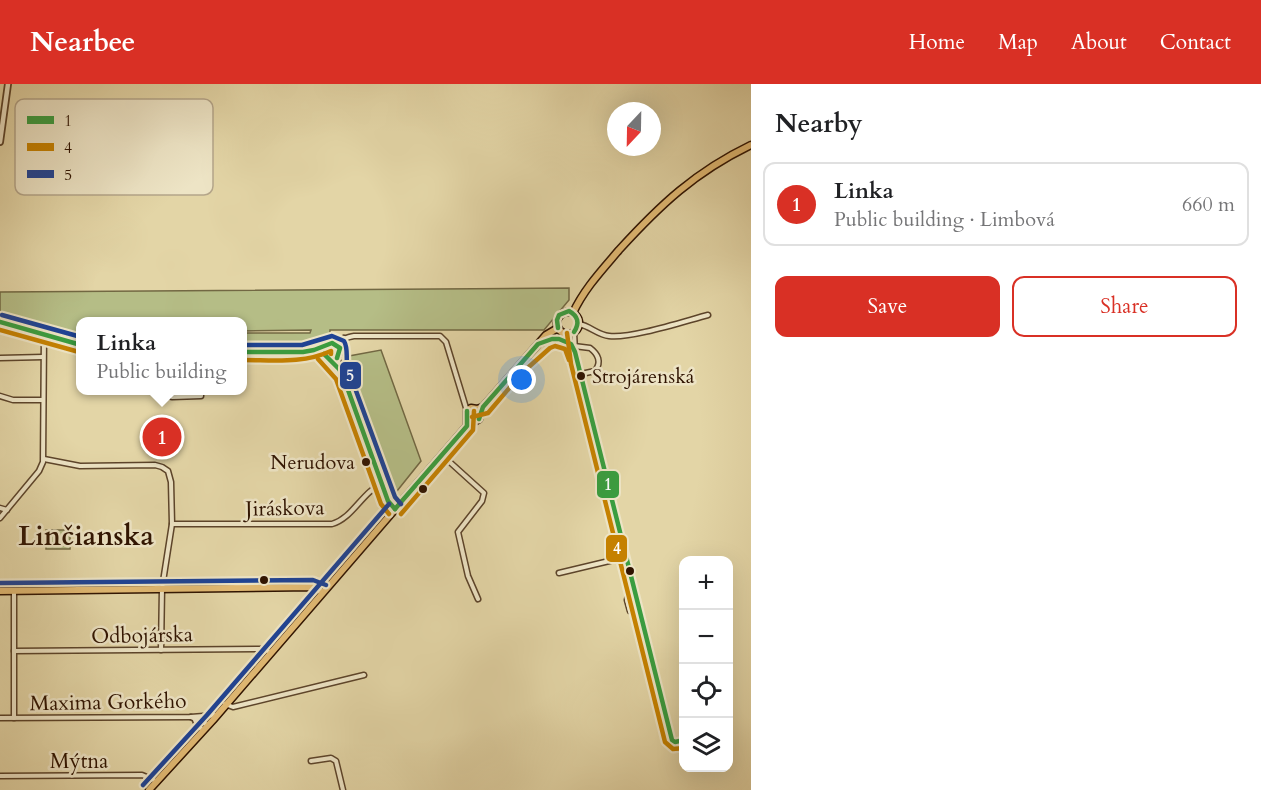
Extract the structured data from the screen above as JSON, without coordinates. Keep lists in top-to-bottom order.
{
  "streets": {
    "street": [
      "Jiráskova",
      "Odbojárska",
      "Maxima Gorkého",
      "Mýtna"
    ]
  },
  "districts": ["Linčianska"],
  "places": ["Strojárenská", "Nerudova"],
  "lines": ["transit line 1", "transit line 5", "transit line 4"],
  "legend": ["1", "4", "5"],
  "north": "bottom",
  "page": {
    "header": "Nearbee",
    "nav": [
      "Home",
      "Map",
      "About",
      "Contact"
    ],
    "heading": "Nearby",
    "list": [
      {
        "mark": "1",
        "name": "Linka",
        "note": "Public building · Limbová",
        "value": "660 m"
      }
    ],
    "buttons": ["Save", "Share"],
    "popup": ["Linka", "Public building"],
    "pins": "1",
    "map_buttons": ["+", "−"]
  }
}
